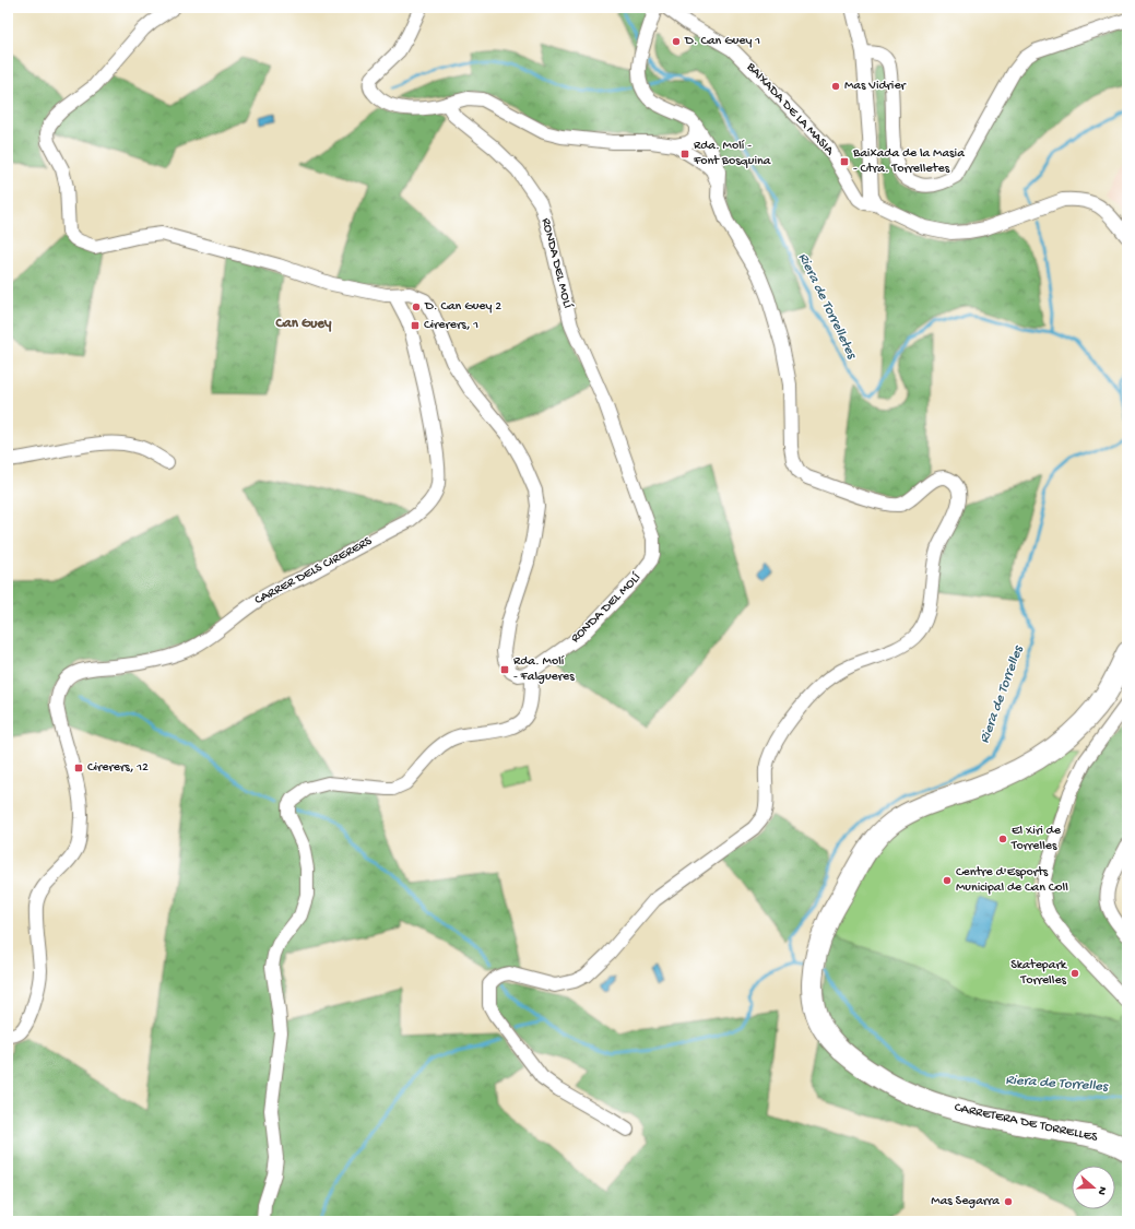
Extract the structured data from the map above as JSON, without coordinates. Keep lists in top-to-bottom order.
{
  "streets": {
    "main road": ["CARRETERA DE TORRELLES"],
    "street": ["BAIXADA DE LA MASIA", "RONDA DEL MOLÍ", "CARRER DELS CIRERERS"]
  },
  "districts": ["Can Guey"],
  "water": ["Riera de Torrelletes", "Riera de Torrelles"],
  "places": {
    "other": [
      "D. Can Guey 1",
      "Mas Vidrier",
      "D. Can Guey 2",
      "El Xiri de Torrelles",
      "Centre d'Esports Municipal de Can Coll",
      "Skatepark Torrelles",
      "Mas Segarra"
    ],
    "transit": [
      "Rda. Molí - Font Bosquina",
      "Baixada de la Masia - Ctra. Torrelletes",
      "Cirerers, 1",
      "Rda. Molí - Falgueres",
      "Cirerers, 12"
    ]
  },
  "north": "right"
}
